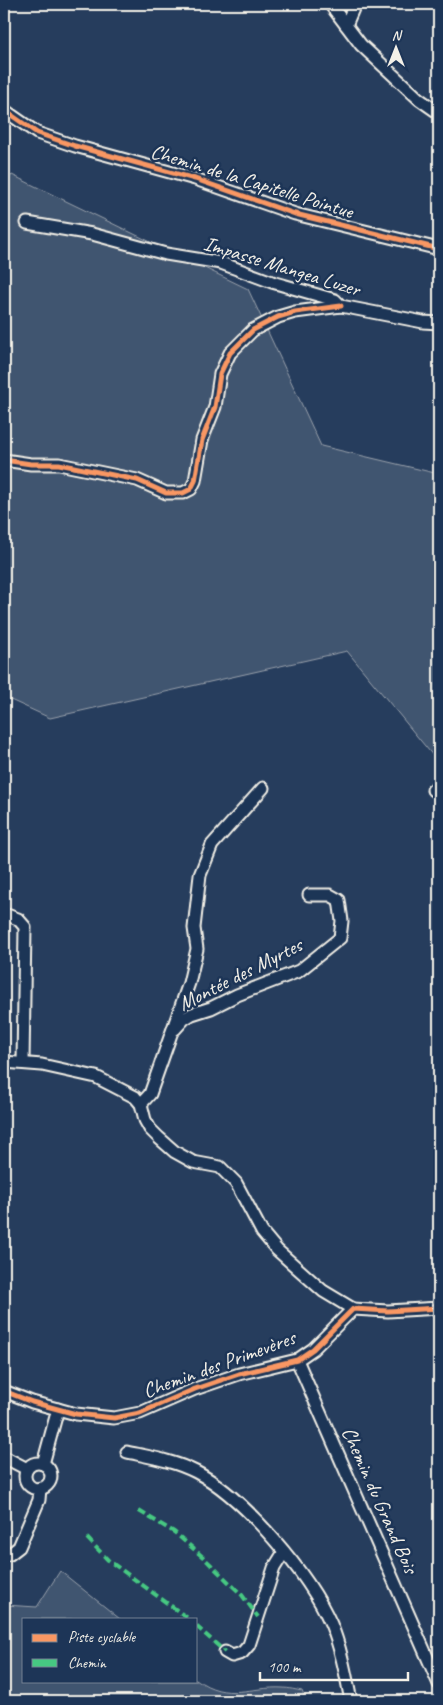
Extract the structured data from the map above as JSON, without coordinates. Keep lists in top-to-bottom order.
{
  "streets": {
    "street": [
      "Chemin de la Capitelle Pointue",
      "Impasse Mangea Luzer",
      "Montée des Myrtes",
      "Chemin des Primevères",
      "Chemin du Grand Bois"
    ]
  },
  "crossings": [
    ["Chemin des Primevères", "Chemin du Grand Bois"]
  ],
  "legend": ["Piste cyclable", "Chemin"],
  "scale_bar": "100 m",
  "north": "top"
}
